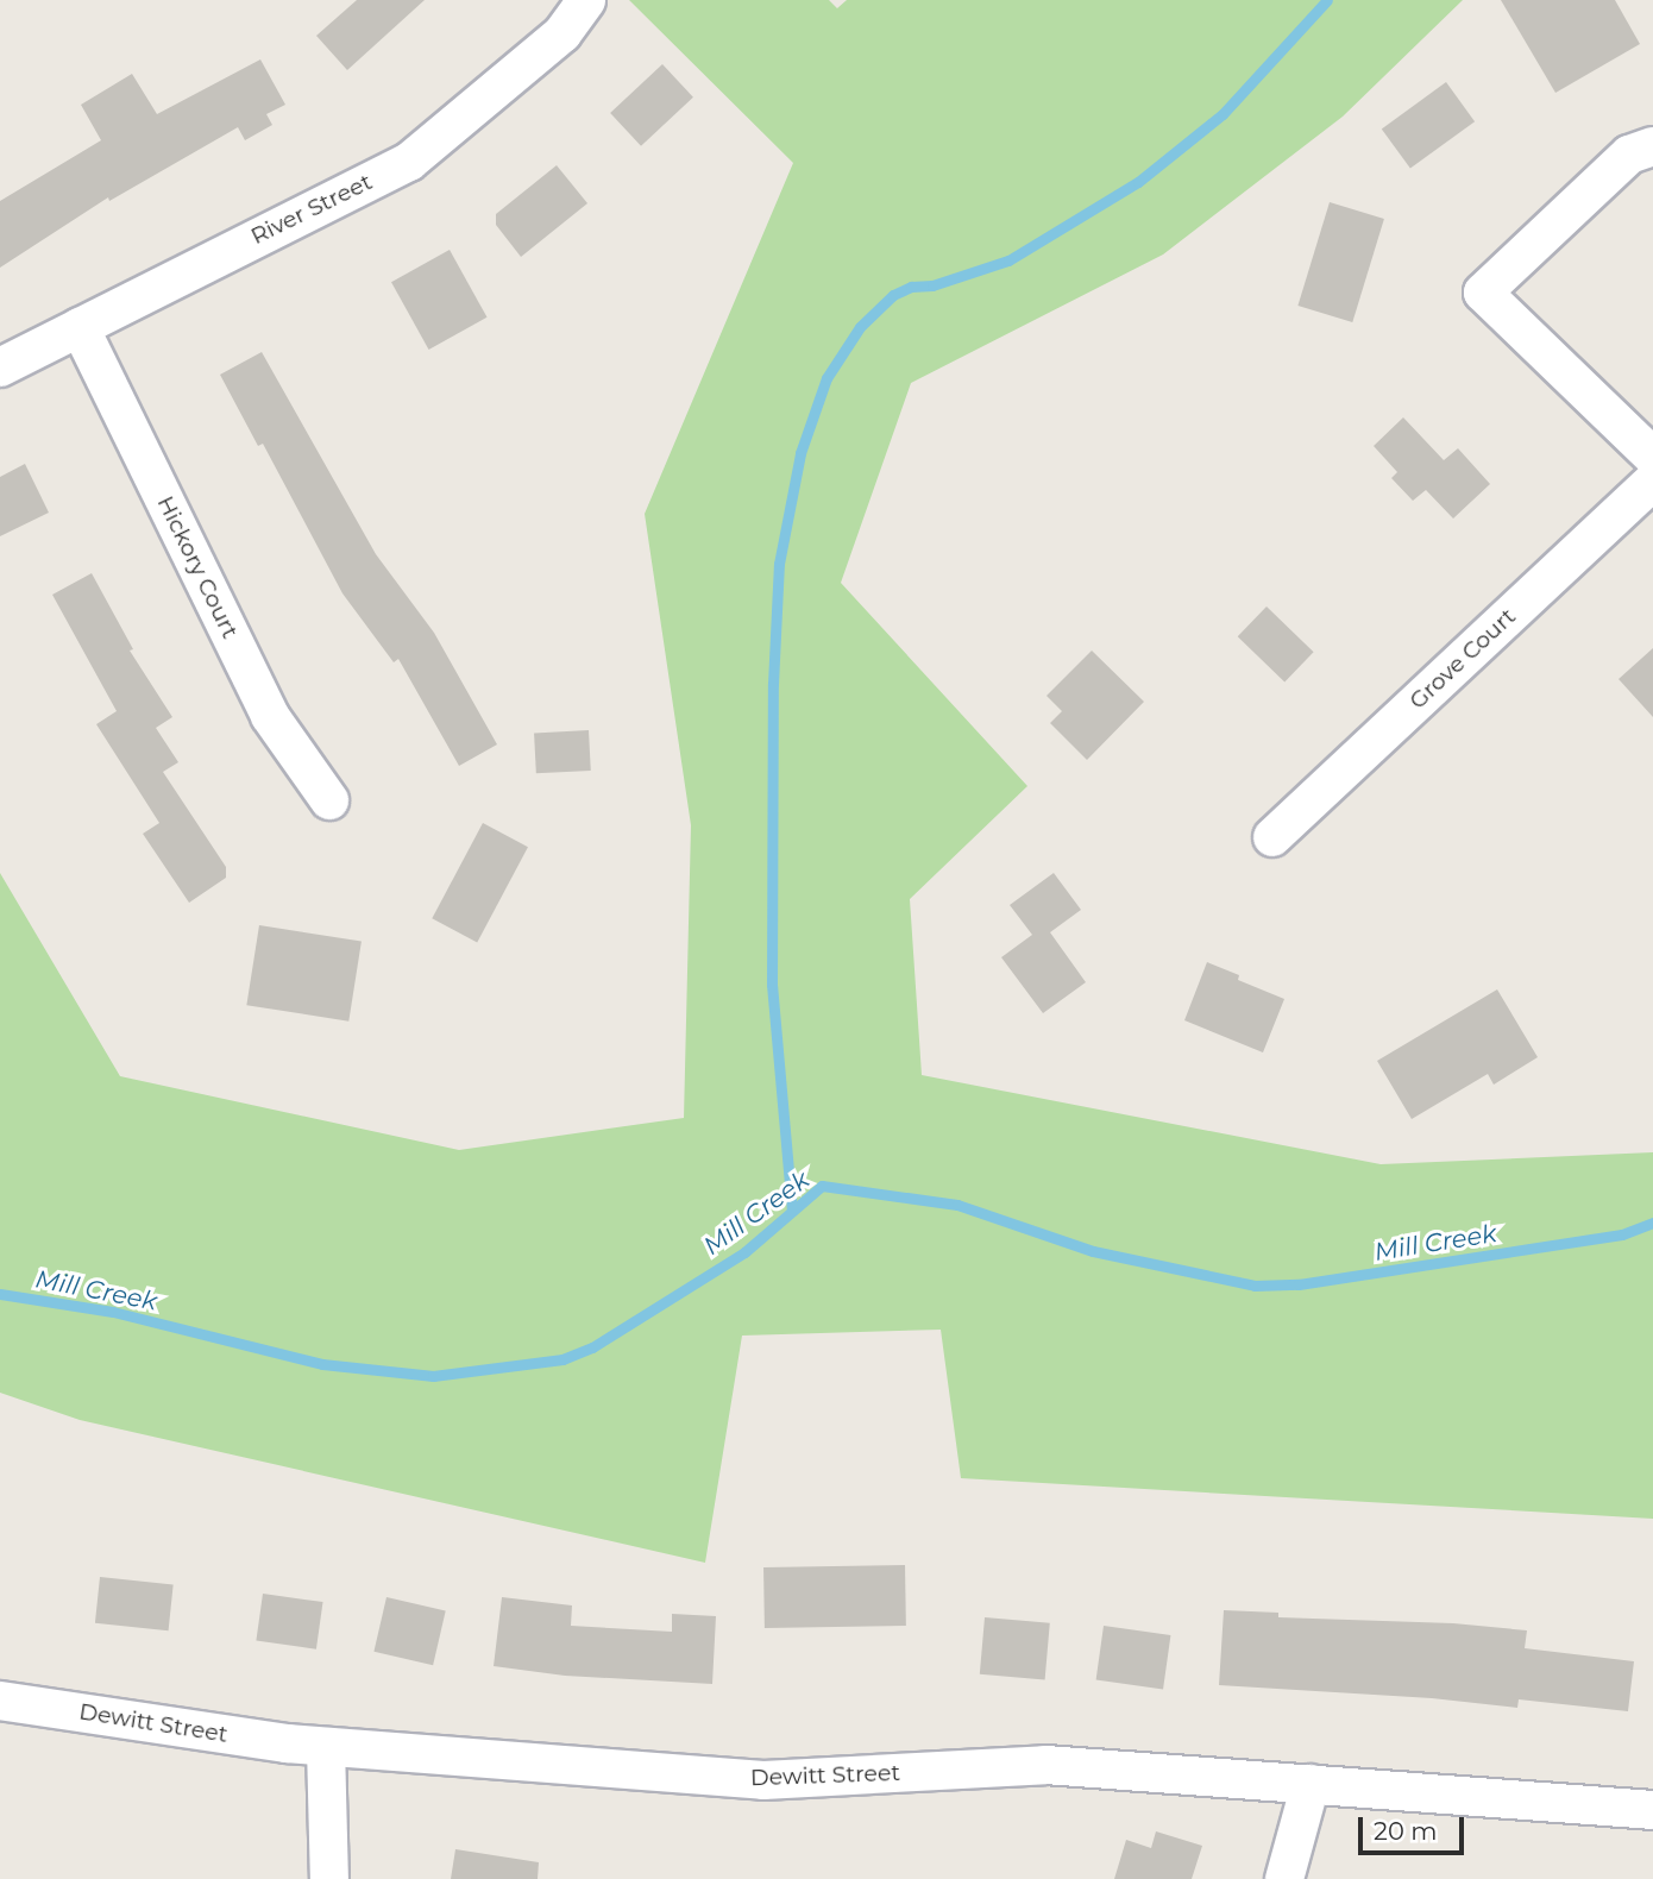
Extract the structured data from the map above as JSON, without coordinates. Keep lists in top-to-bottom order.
{
  "streets": {
    "street": [
      "River Street",
      "Hickory Court",
      "Grove Court",
      "Dewitt Street"
    ]
  },
  "crossings": [
    ["River Street", "Hickory Court"]
  ],
  "water": ["Mill Creek"],
  "scale_bar": "20 m"
}
